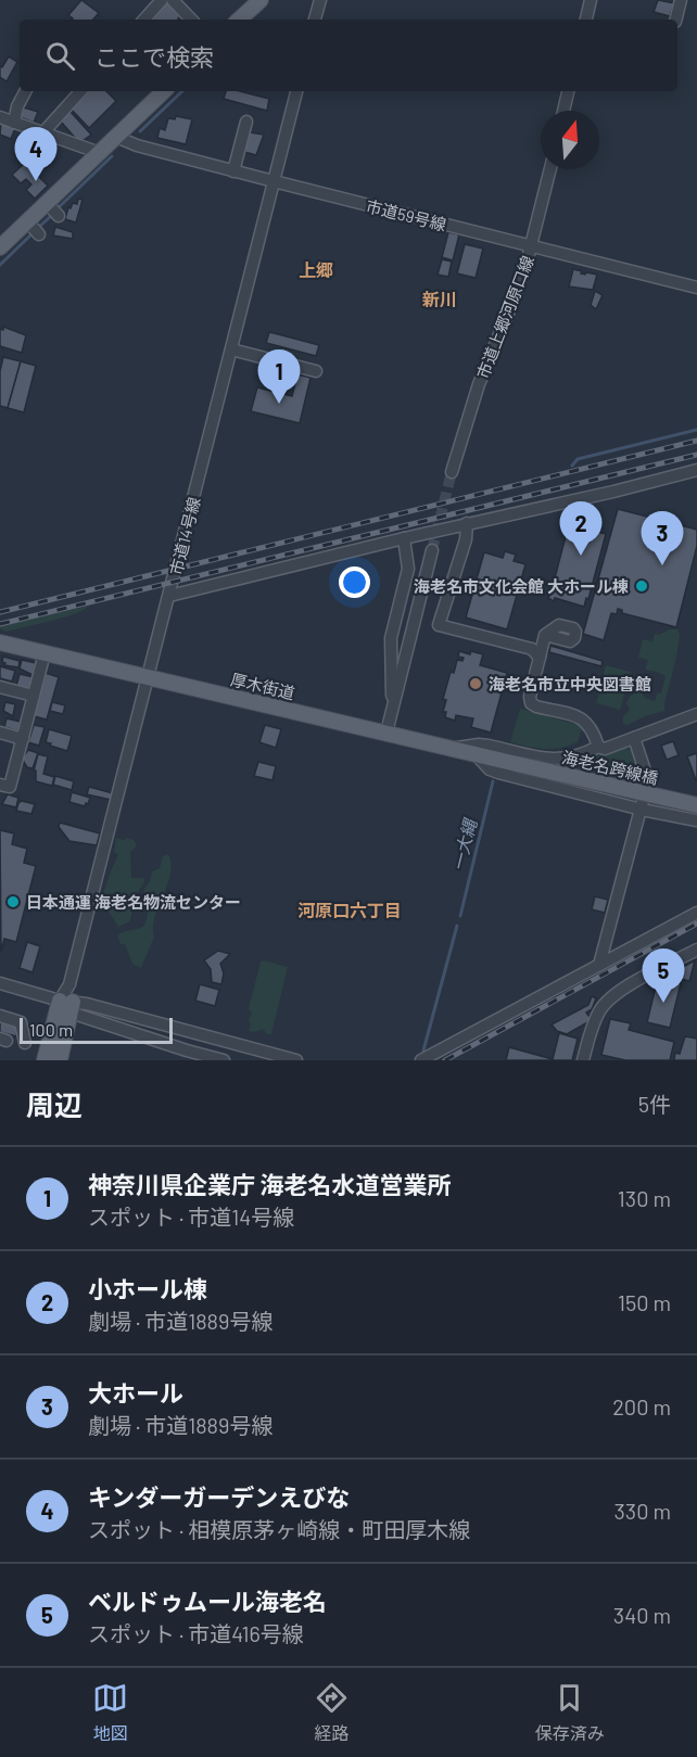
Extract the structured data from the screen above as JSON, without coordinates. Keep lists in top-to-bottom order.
{
  "streets": {
    "main road": ["厚木街道", "海老名跨線橋"],
    "street": ["市道59号線", "市道上郷河原口線", "市道14号線"]
  },
  "crossings": [
    ["市道59号線", "市道上郷河原口線"],
    ["市道59号線", "市道14号線"],
    ["市道14号線", "厚木街道"],
    ["厚木街道", "海老名跨線橋"]
  ],
  "districts": ["上郷", "新川", "河原口六丁目"],
  "water": ["一大縄"],
  "places": ["海老名市文化会館 大ホール棟", "海老名市立中央図書館", "日本通運 海老名物流センター"],
  "scale_bar": "100 m",
  "north": "top",
  "page": {
    "search": "ここで検索",
    "pins": [
      "4",
      "1",
      "2",
      "3",
      "5"
    ],
    "scale": "100 m",
    "heading": ["周辺", "5件"],
    "list": [
      {
        "mark": "1",
        "name": "神奈川県企業庁 海老名水道営業所",
        "note": "スポット · 市道14号線",
        "value": "130 m"
      },
      {
        "mark": "2",
        "name": "小ホール棟",
        "note": "劇場 · 市道1889号線",
        "value": "150 m"
      },
      {
        "mark": "3",
        "name": "大ホール",
        "note": "劇場 · 市道1889号線",
        "value": "200 m"
      },
      {
        "mark": "4",
        "name": "キンダーガーデンえびな",
        "note": "スポット · 相模原茅ヶ崎線・町田厚木線",
        "value": "330 m"
      },
      {
        "mark": "5",
        "name": "ベルドゥムール海老名",
        "note": "スポット · 市道416号線",
        "value": "340 m"
      }
    ],
    "nav": ["地図", "経路", "保存済み"]
  }
}
